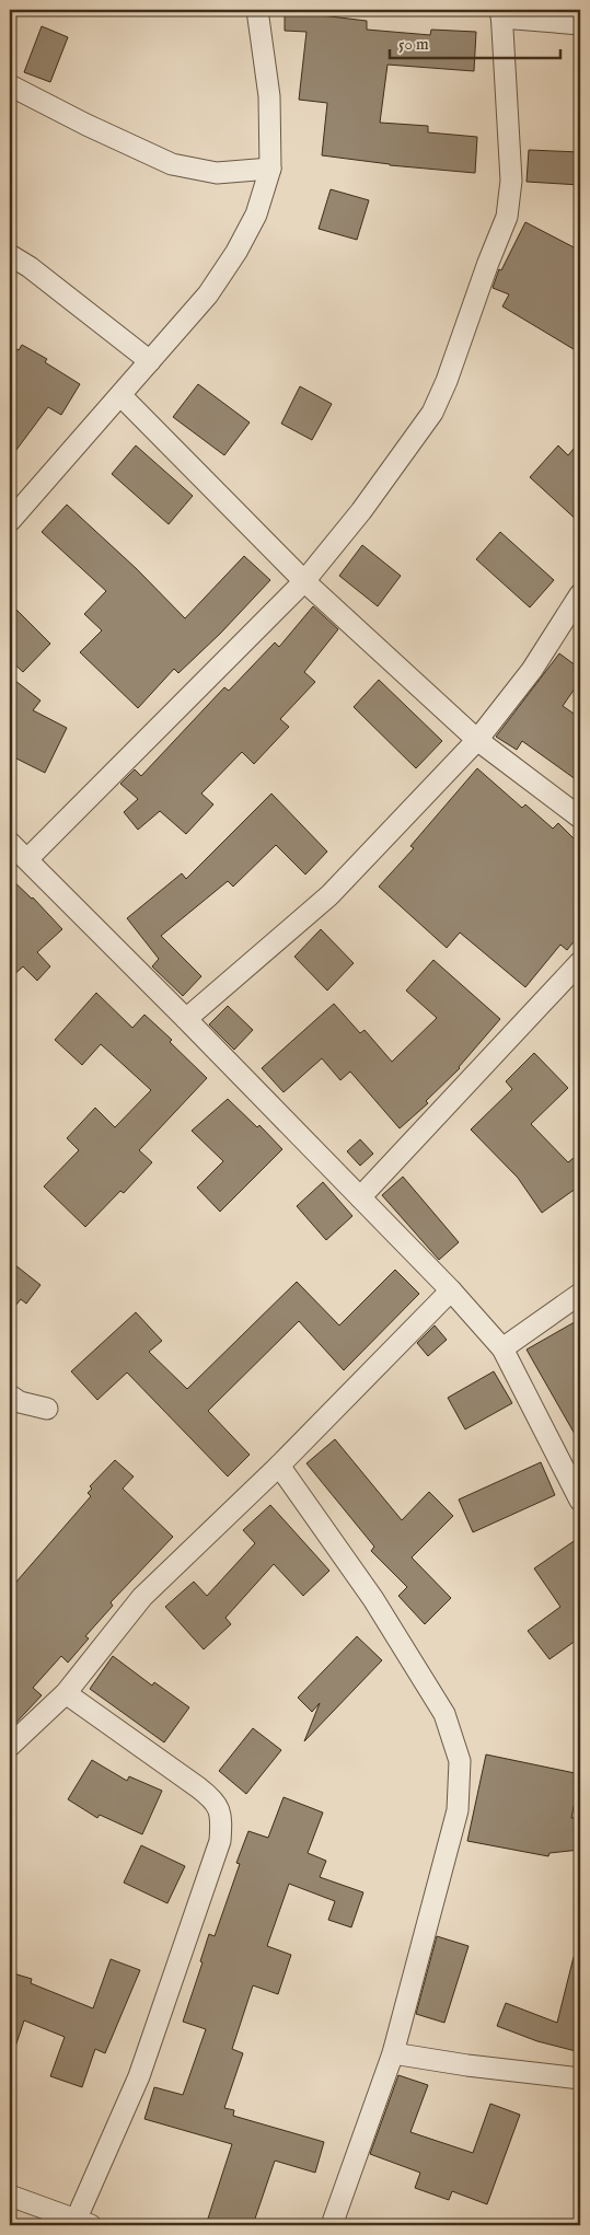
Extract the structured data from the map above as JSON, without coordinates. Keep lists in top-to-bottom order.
{
  "scale_bar": "50 m"
}
